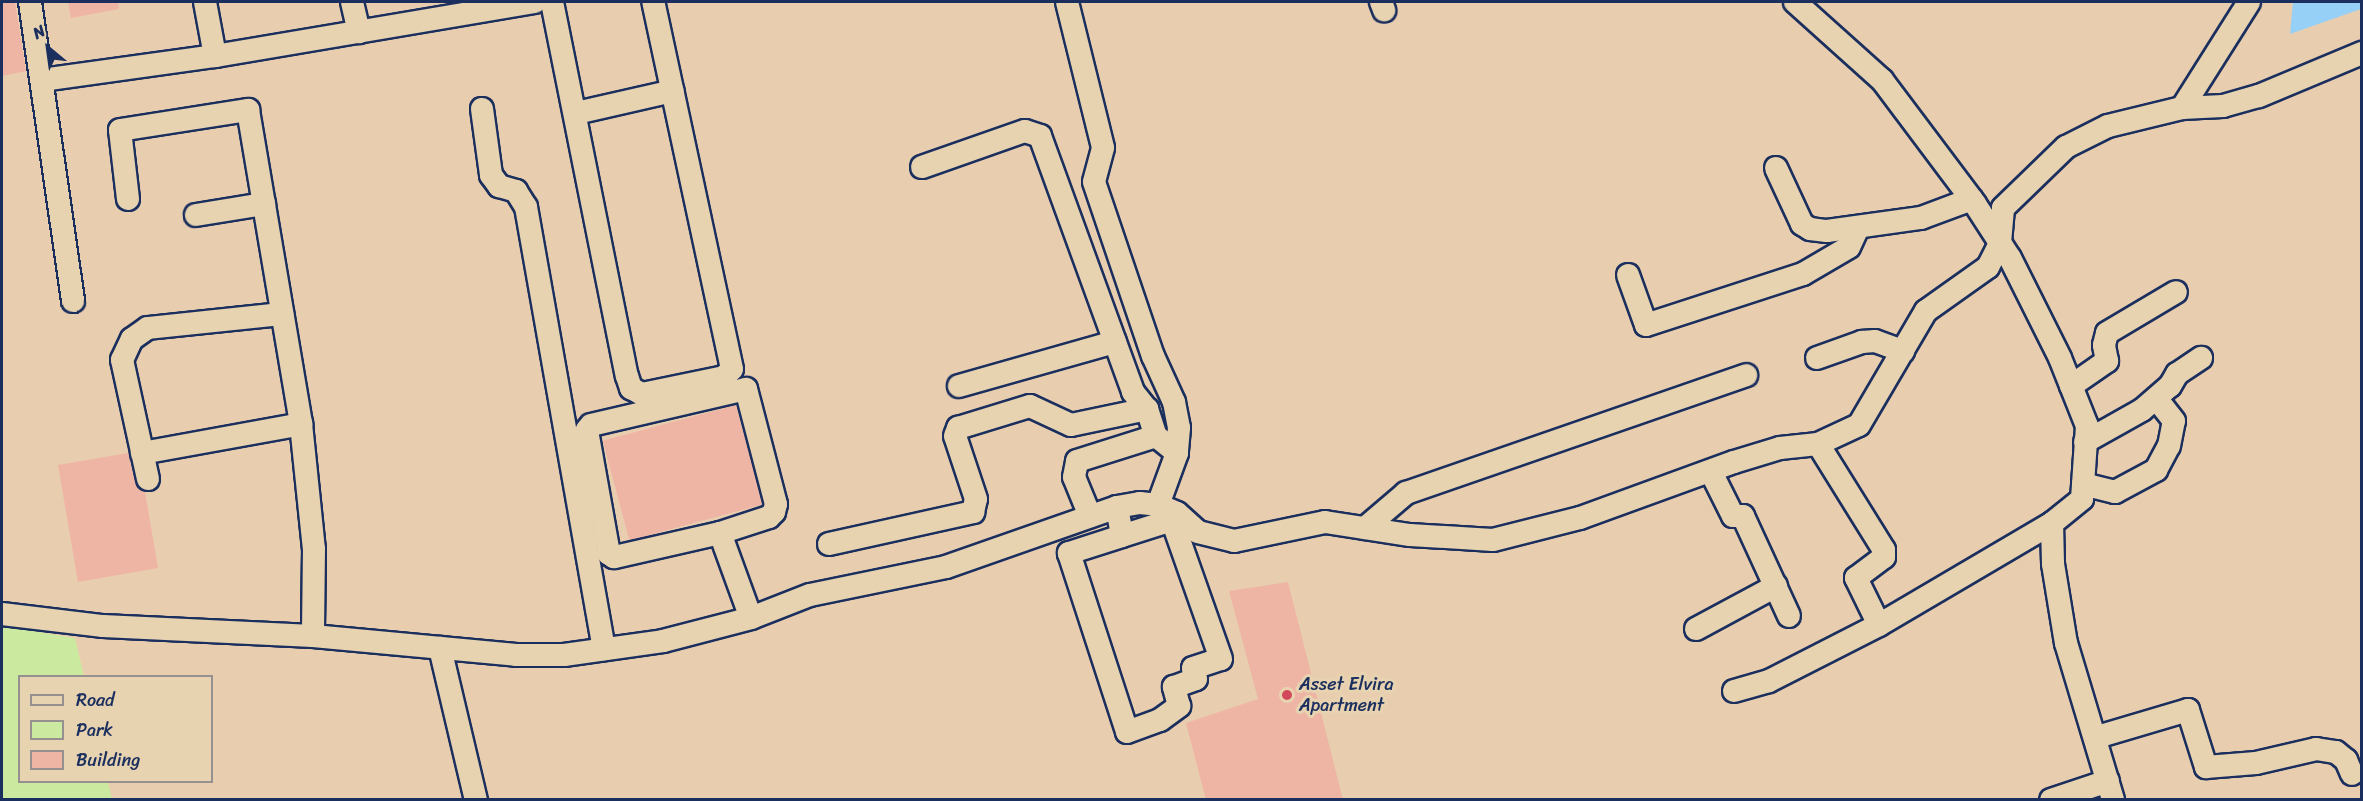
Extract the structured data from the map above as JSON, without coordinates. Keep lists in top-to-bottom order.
{
  "places": ["Asset Elvira Apartment"],
  "legend": ["Road", "Park", "Building"],
  "north": "top left"
}
